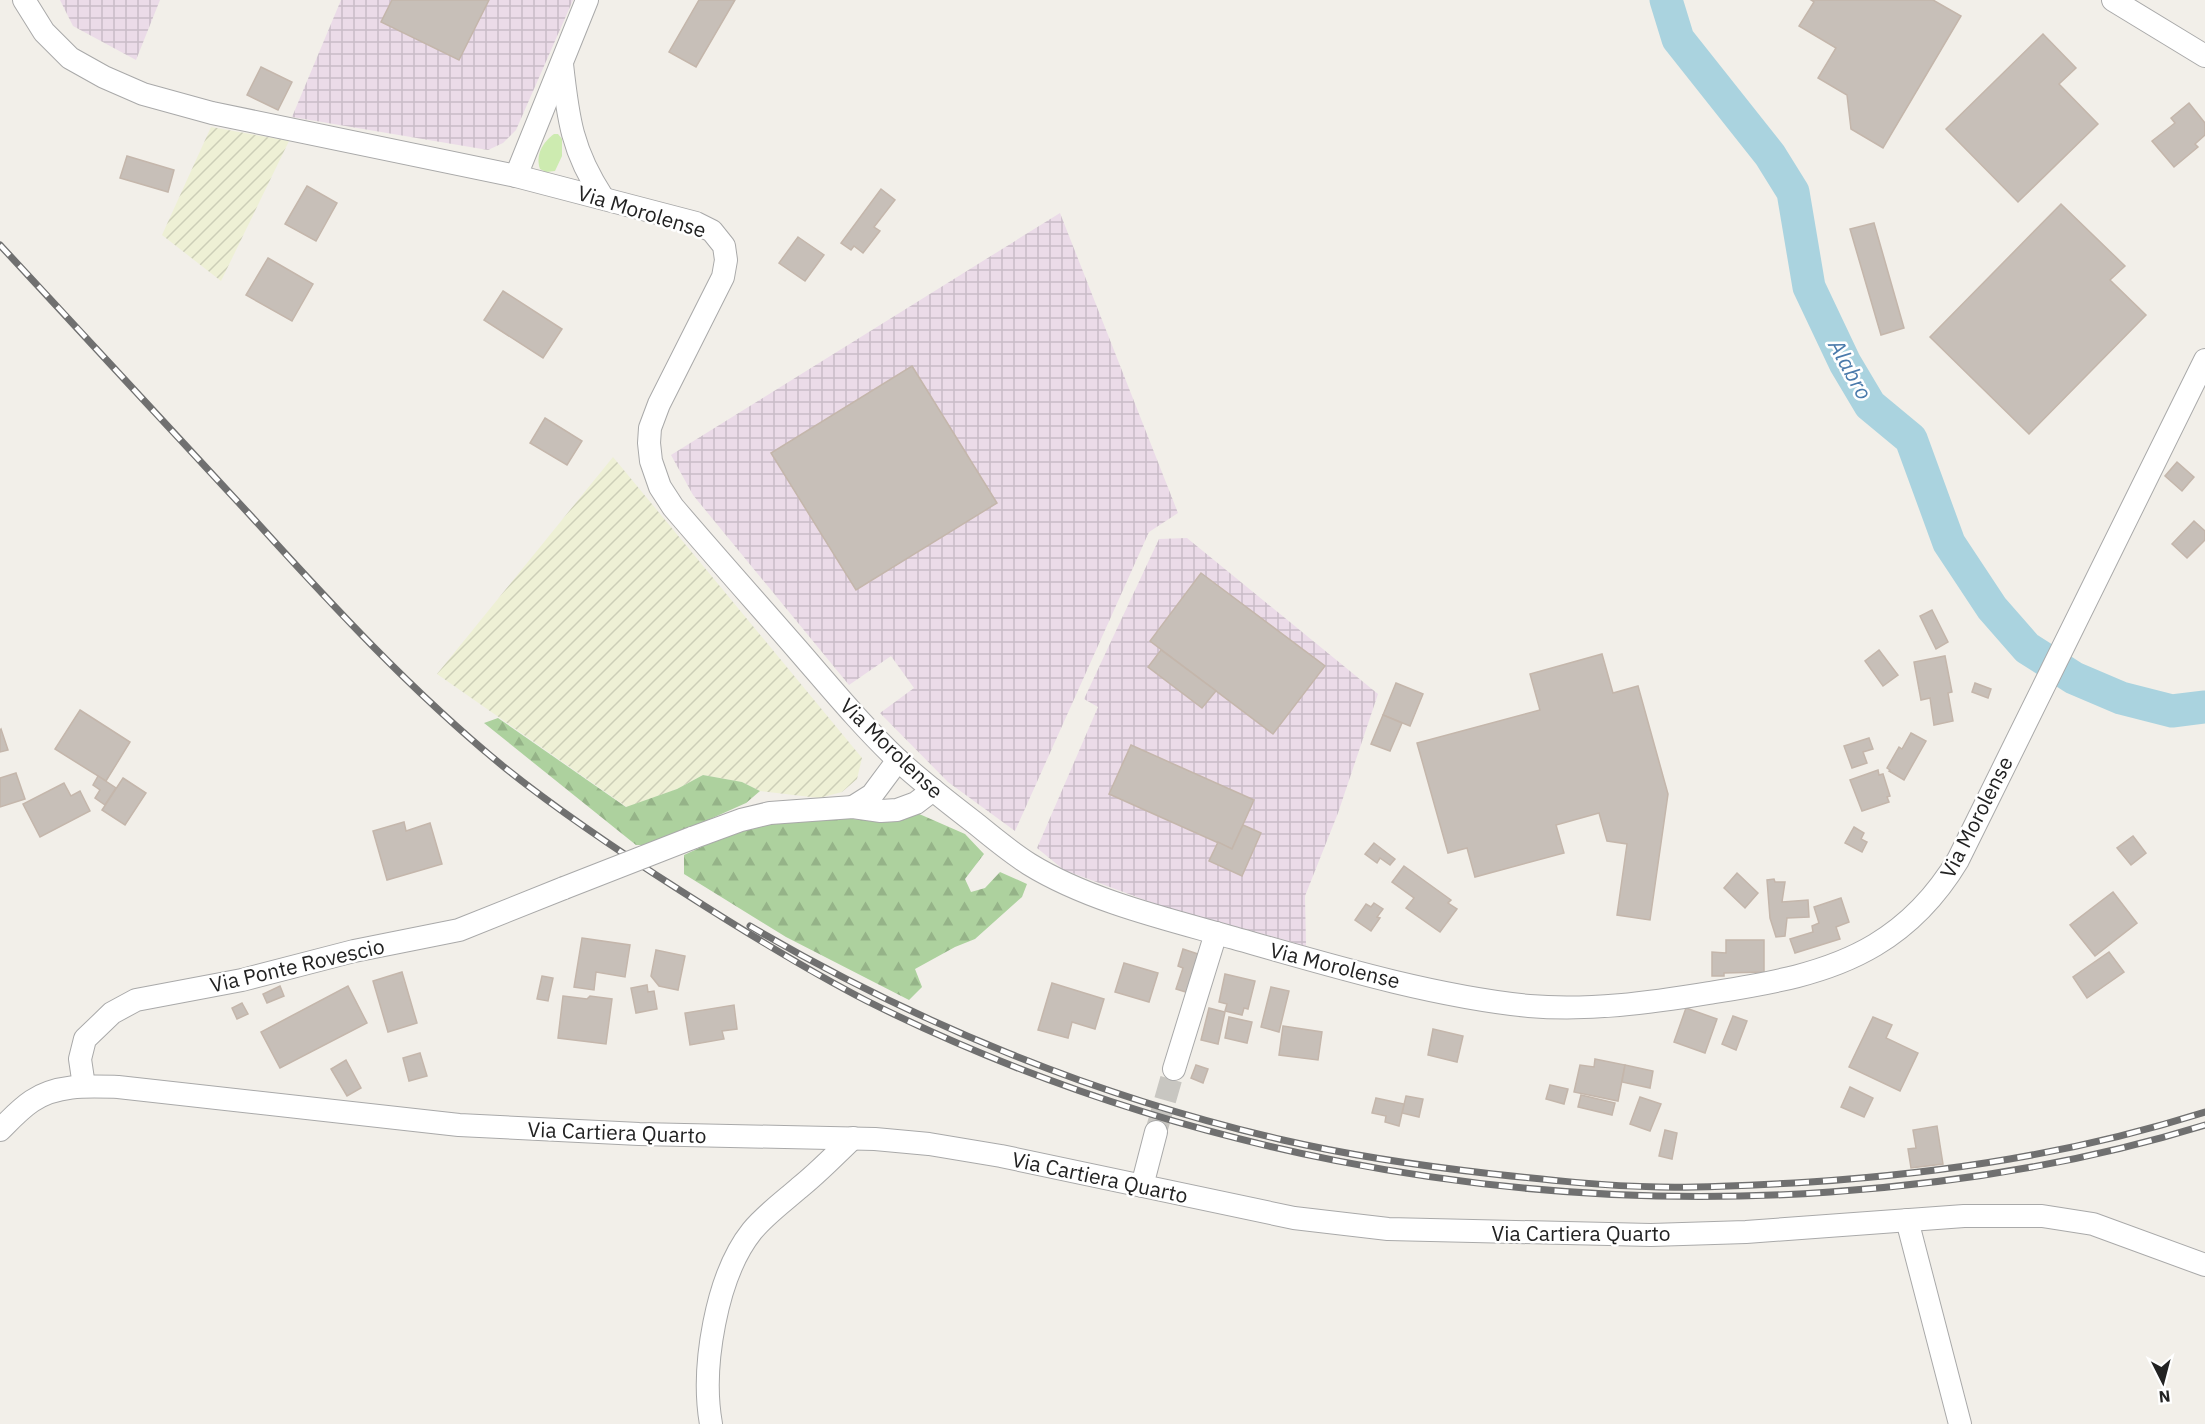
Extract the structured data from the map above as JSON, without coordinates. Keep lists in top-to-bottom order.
{
  "streets": {
    "street": ["Via Morolense", "Via Ponte Rovescio", "Via Cartiera Quarto"]
  },
  "crossings": [
    ["Via Ponte Rovescio", "Via Cartiera Quarto"]
  ],
  "water": ["Alabro"],
  "north": "bottom"
}
